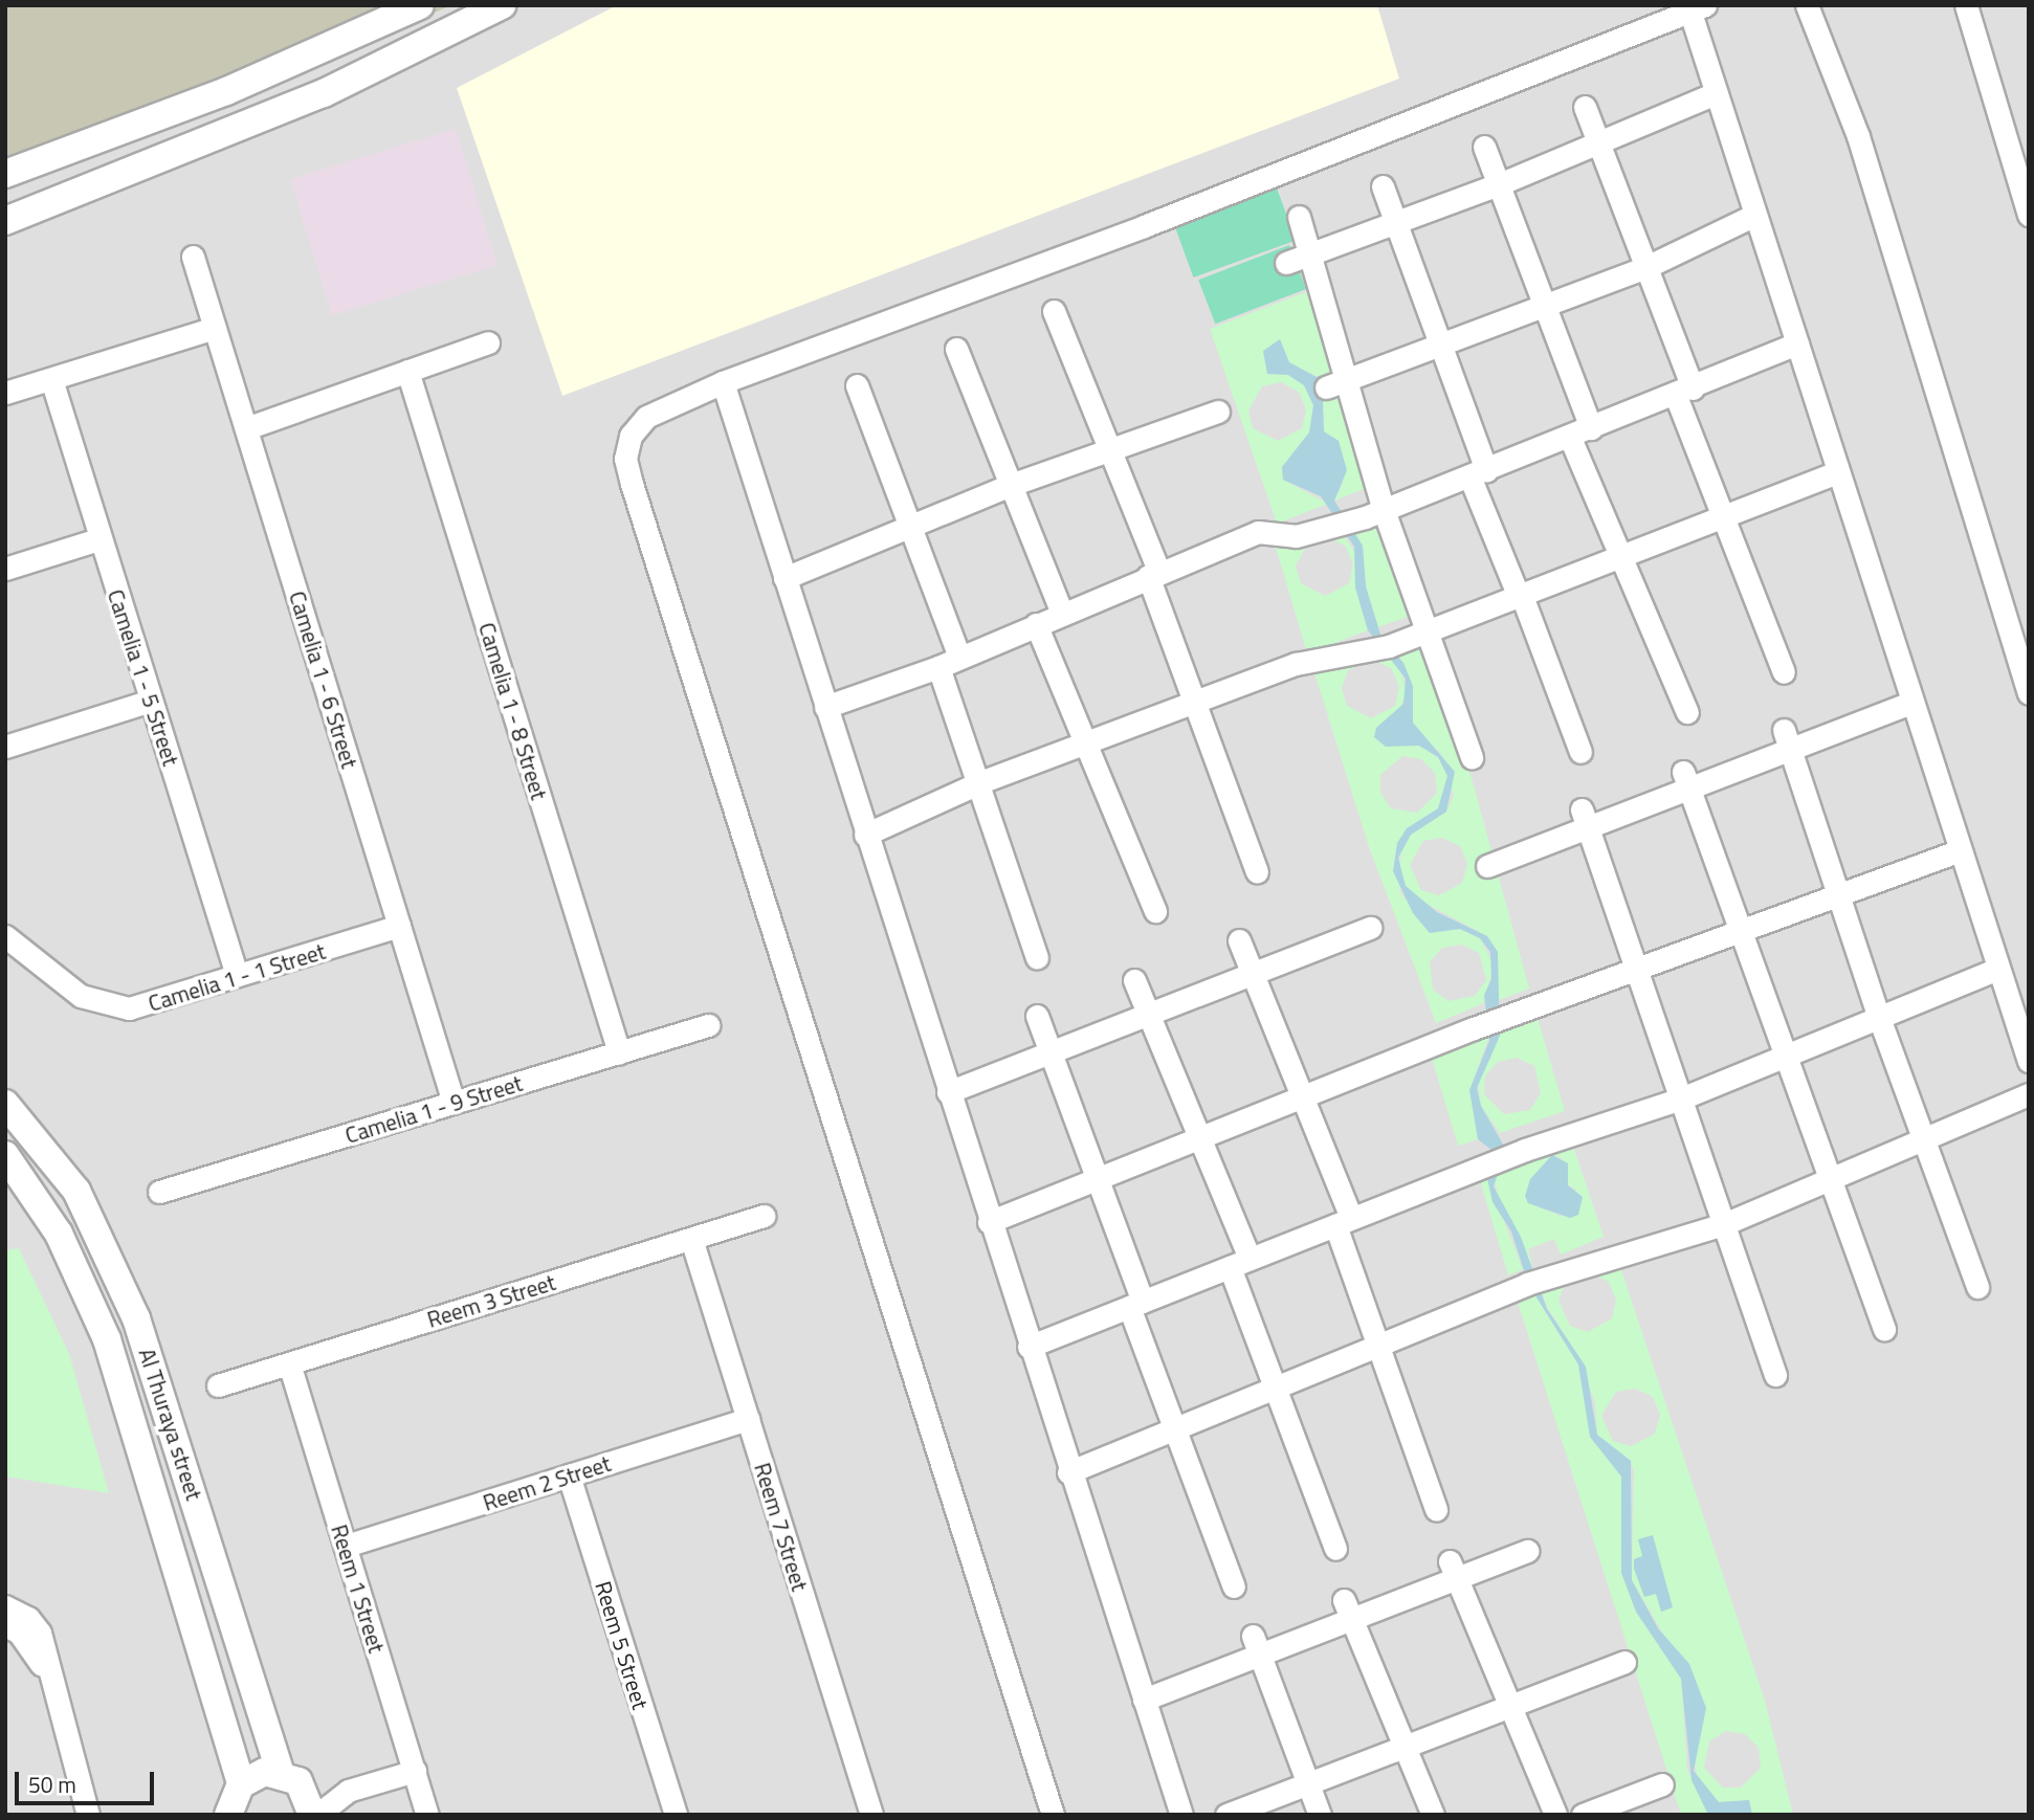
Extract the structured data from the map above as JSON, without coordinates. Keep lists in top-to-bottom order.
{
  "streets": {
    "street": [
      "Camelia 1 - 5 Street",
      "Camelia 1 - 6 Street",
      "Camelia 1 - 8 Street",
      "Camelia 1 - 1 Street",
      "Camelia 1 - 9 Street",
      "Reem 3 Street",
      "Al Thuraya street",
      "Reem 2 Street",
      "Reem 7 Street",
      "Reem 1 Street",
      "Reem 5 Street"
    ]
  },
  "crossings": [
    ["Camelia 1 - 5 Street", "Camelia 1 - 1 Street"],
    ["Camelia 1 - 6 Street", "Camelia 1 - 1 Street"],
    ["Camelia 1 - 6 Street", "Camelia 1 - 9 Street"],
    ["Camelia 1 - 8 Street", "Camelia 1 - 9 Street"],
    ["Reem 3 Street", "Reem 7 Street"],
    ["Reem 3 Street", "Reem 1 Street"],
    ["Reem 2 Street", "Reem 7 Street"],
    ["Reem 2 Street", "Reem 1 Street"],
    ["Reem 2 Street", "Reem 5 Street"]
  ],
  "scale_bar": "50 m"
}
